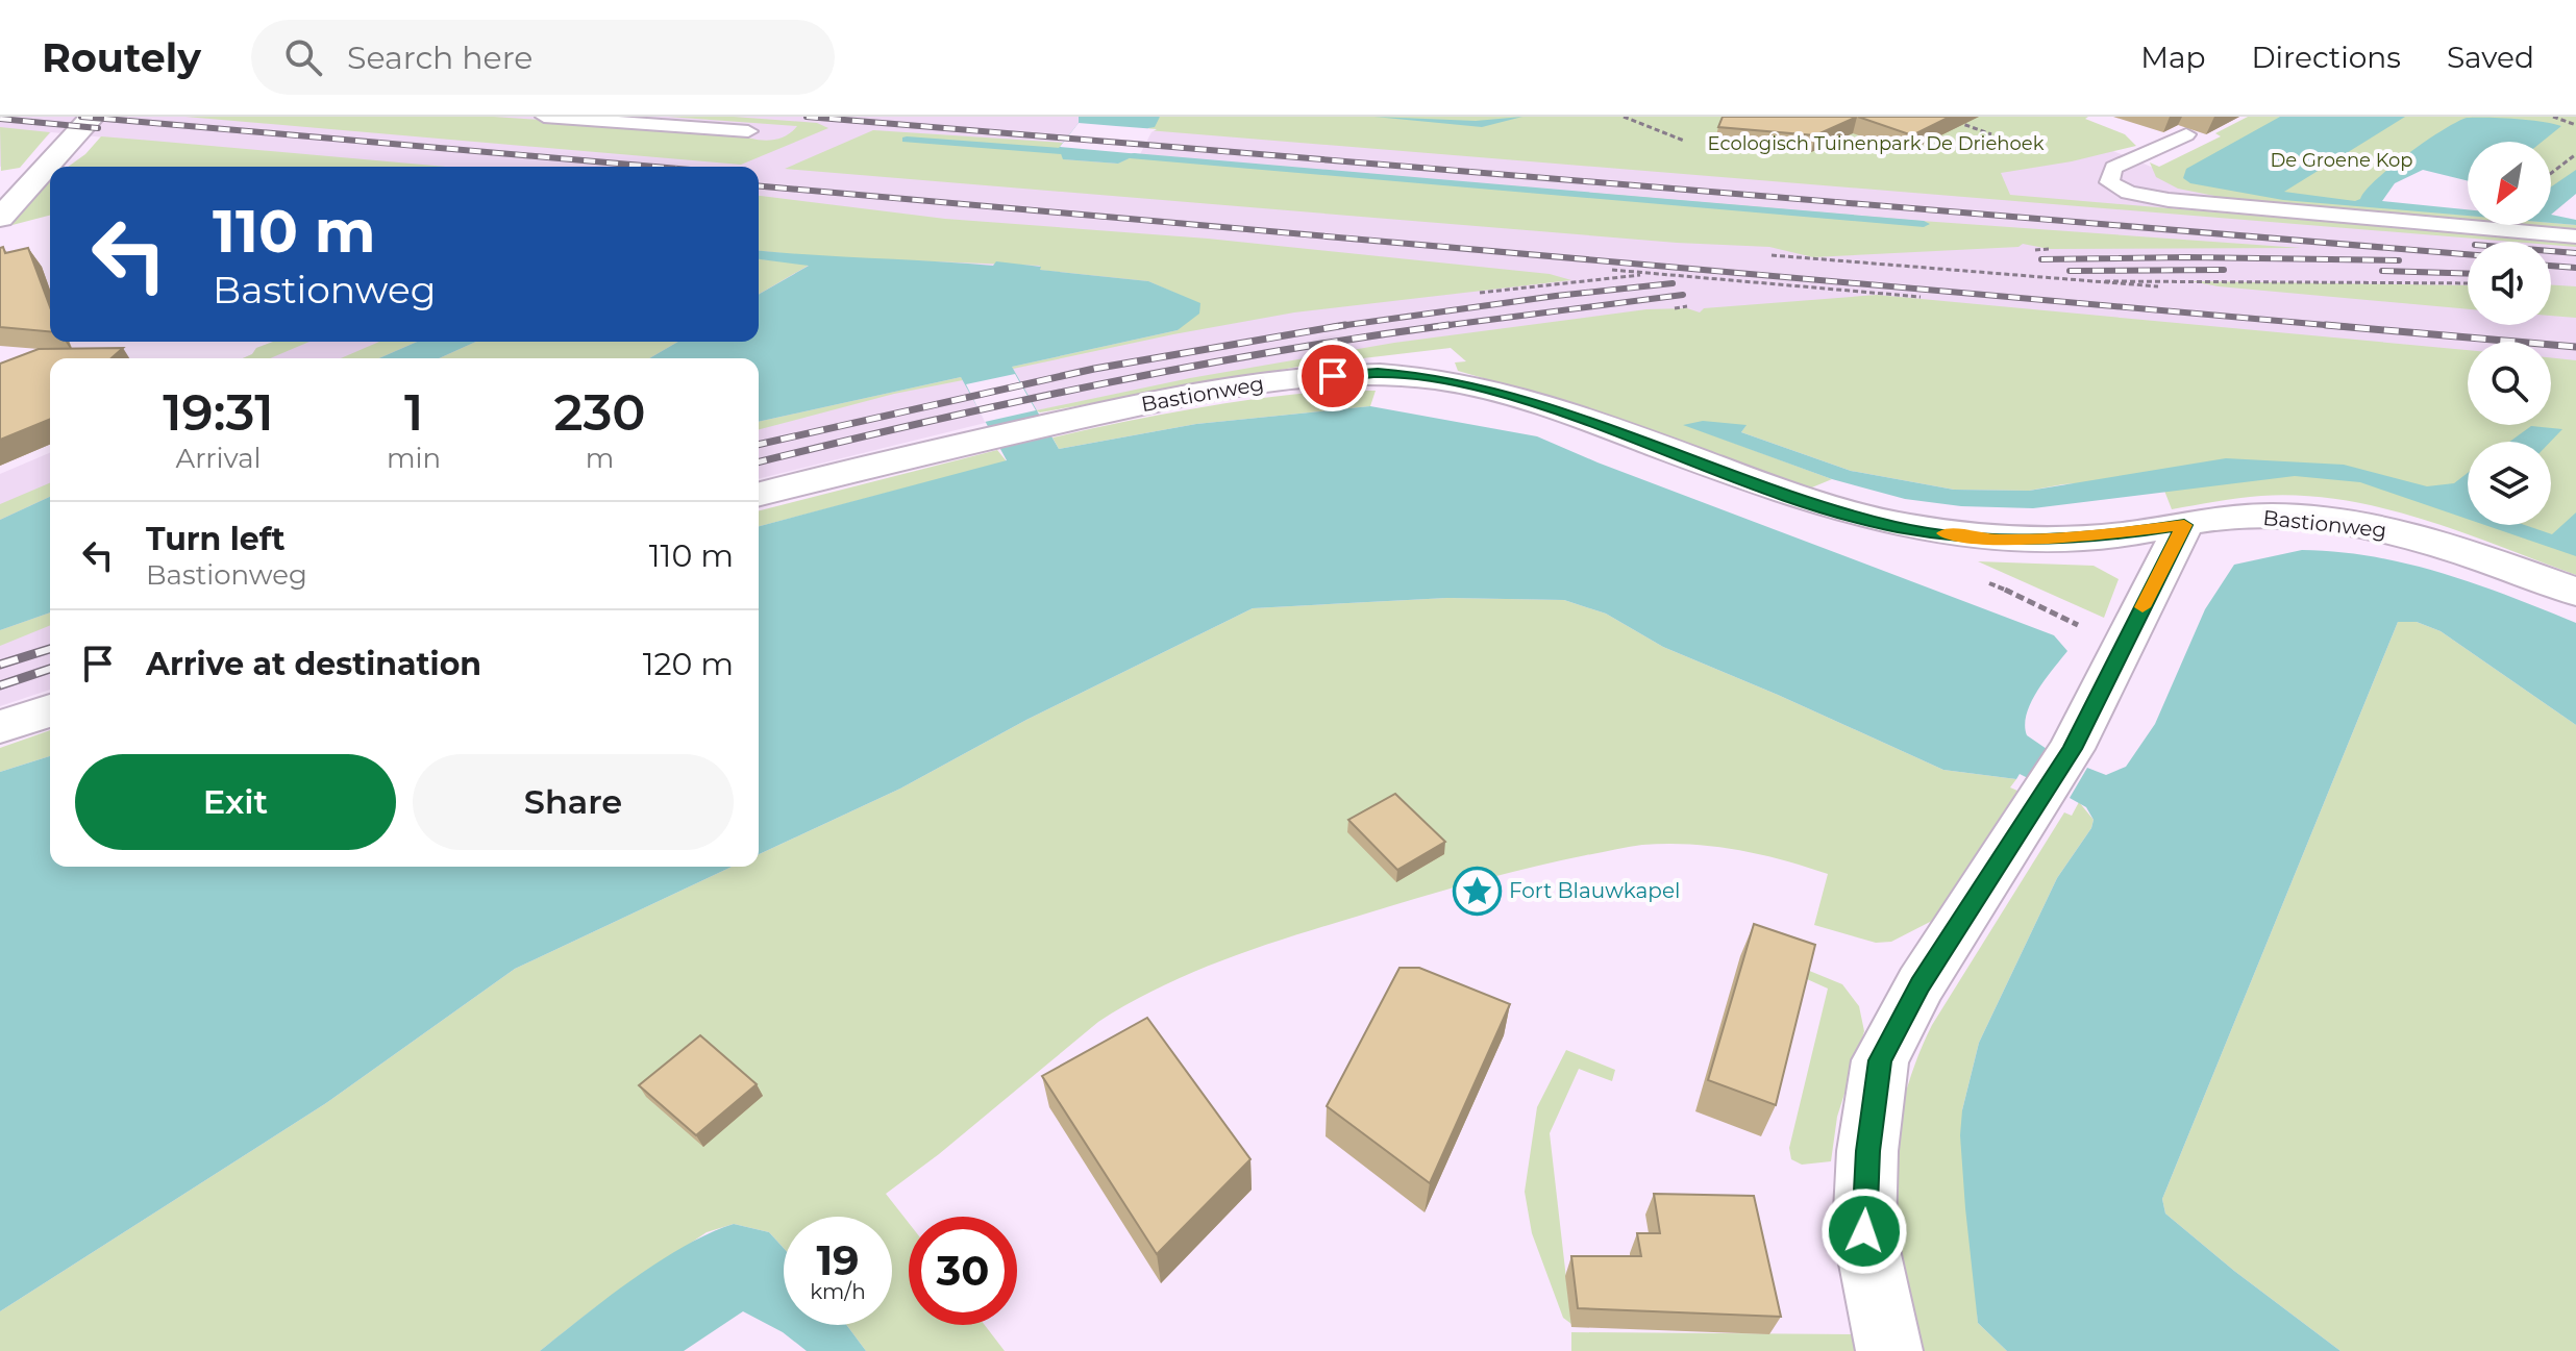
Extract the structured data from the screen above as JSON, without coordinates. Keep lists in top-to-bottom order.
{
  "streets": {
    "street": ["Bastionweg"]
  },
  "parks": ["Ecologisch Tuinenpark De Driehoek", "De Groene Kop"],
  "places": {
    "place": ["Fort Blauwkapel"]
  },
  "north": "bottom left",
  "page": {
    "header": "Routely",
    "search": "Search here",
    "nav": ["Map", "Directions", "Saved"],
    "turn": ["110 m", "Bastionweg"],
    "eta": [
      "19:31",
      "Arrival",
      "1",
      "min",
      "230",
      "m"
    ],
    "list": [
      {
        "name": "Turn left",
        "note": "Bastionweg",
        "value": "110 m"
      },
      {
        "name": "Arrive at destination",
        "value": "120 m"
      }
    ],
    "buttons": ["Exit", "Share"],
    "speed": "19 km/h",
    "limit": "30"
  }
}
